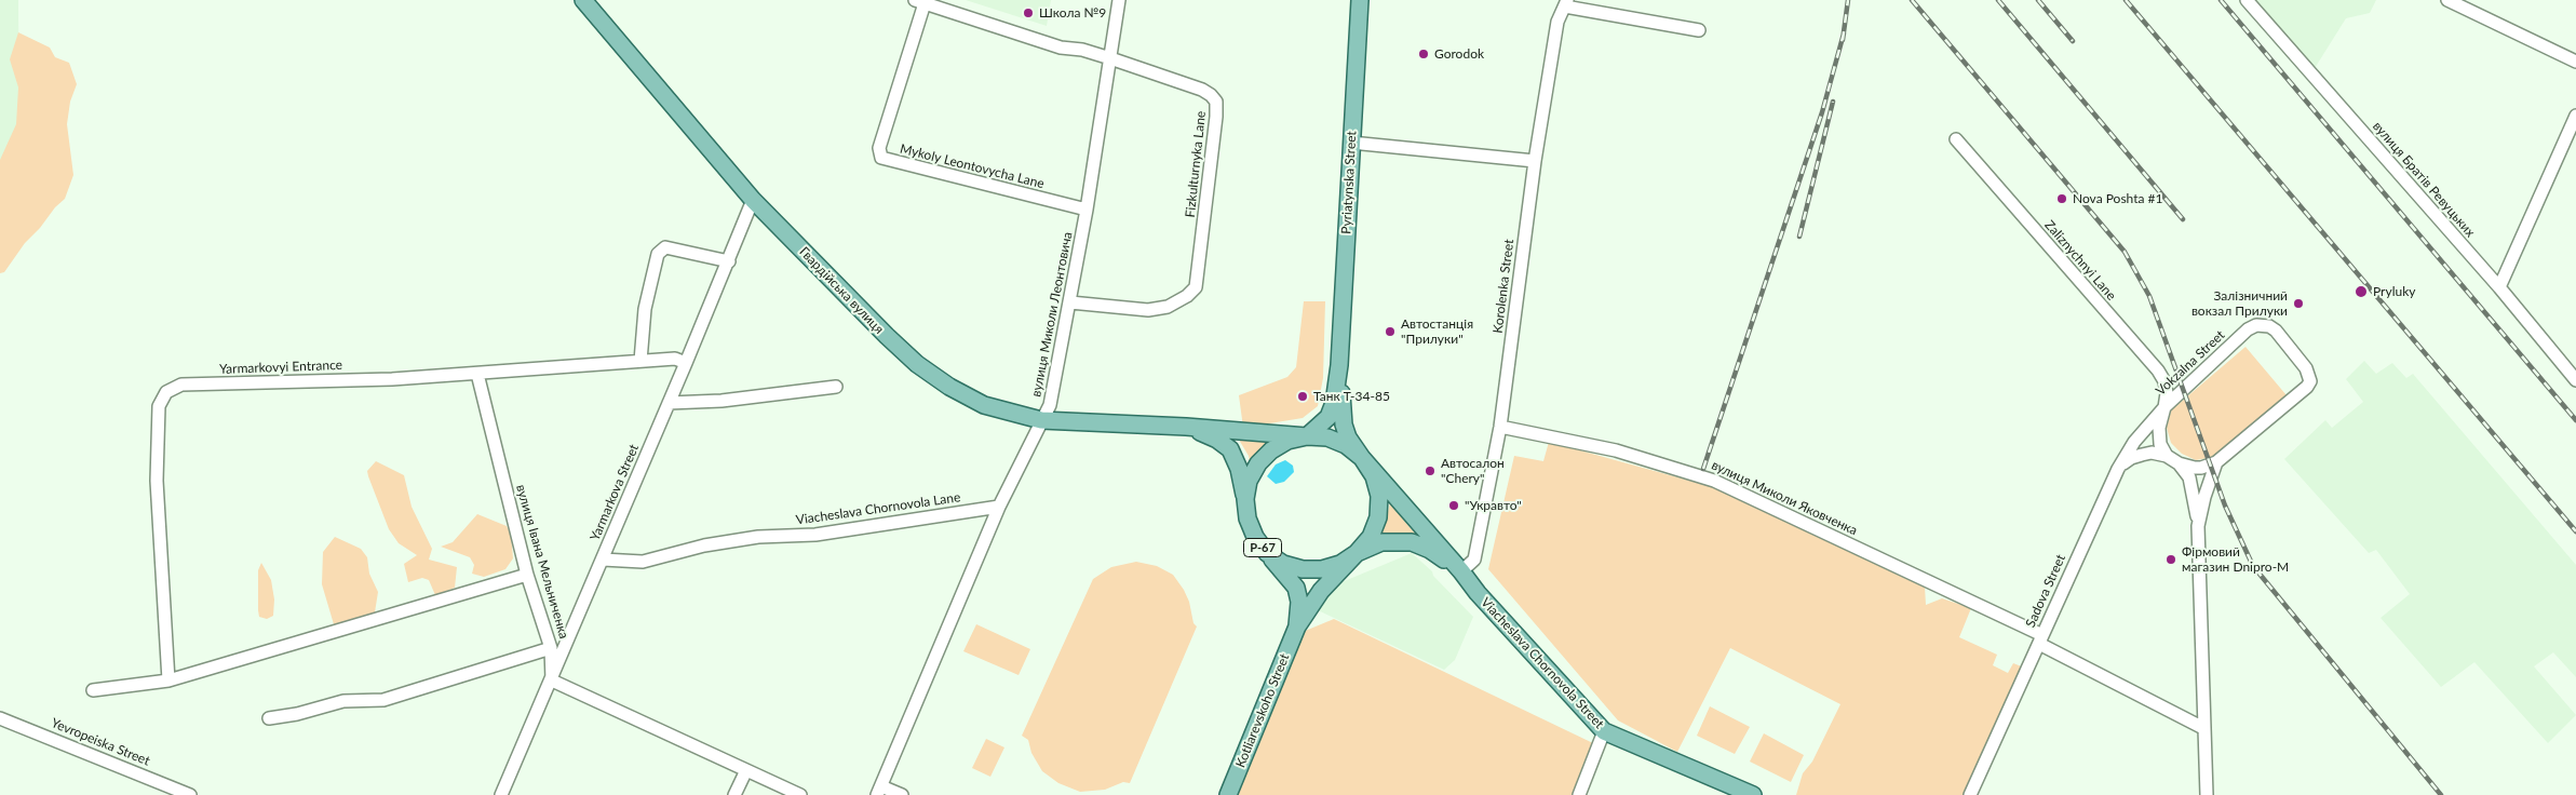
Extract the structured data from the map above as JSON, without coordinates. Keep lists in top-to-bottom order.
{
  "streets": {
    "main road": [
      "Pyriatynska Street",
      "Гвардійська вулиця",
      "Р-67",
      "Viacheslava Chornovola Street",
      "Kotliarevskoho Street"
    ],
    "street": [
      "Fizkulturnyka Lane",
      "Mykoly Leontovycha Lane",
      "вулиця Братів Ревуцьких",
      "Zaliznychnyi Lane",
      "Korolenka Street",
      "вулиця Миколи Леонтовича",
      "Vokzalna Street",
      "Yarmarkovyi Entrance",
      "Yarmarkova Street",
      "вулиця Миколи Яковченка",
      "Viacheslava Chornovola Lane",
      "вулиця Івана Мельниченка",
      "Sadova Street",
      "Yevropeiska Street"
    ]
  },
  "crossings": [
    ["Fizkulturnyka Lane", "Mykoly Leontovycha Lane"],
    ["Fizkulturnyka Lane", "вулиця Миколи Леонтовича"],
    ["Mykoly Leontovycha Lane", "вулиця Миколи Леонтовича"],
    ["Pyriatynska Street", "Р-67"],
    ["Zaliznychnyi Lane", "Vokzalna Street"],
    ["Zaliznychnyi Lane", "Sadova Street"],
    ["Korolenka Street", "вулиця Миколи Яковченка"],
    ["Korolenka Street", "Р-67"],
    ["Korolenka Street", "Viacheslava Chornovola Street"],
    ["Гвардійська вулиця", "вулиця Миколи Леонтовича"],
    ["Гвардійська вулиця", "Yarmarkova Street"],
    ["Гвардійська вулиця", "Р-67"],
    ["вулиця Миколи Леонтовича", "Viacheslava Chornovola Lane"],
    ["Vokzalna Street", "Sadova Street"],
    ["Yarmarkovyi Entrance", "Yarmarkova Street"],
    ["Yarmarkovyi Entrance", "вулиця Івана Мельниченка"],
    ["Yarmarkova Street", "Viacheslava Chornovola Lane"],
    ["Yarmarkova Street", "вулиця Івана Мельниченка"],
    ["вулиця Миколи Яковченка", "Sadova Street"],
    ["Р-67", "Viacheslava Chornovola Street"]
  ],
  "places": [
    "Школа №9",
    "Gorodok",
    "Nova Poshta #1",
    "Pryluky",
    "Залізничний вокзал Прилуки",
    "Автостанція \"Прилуки\"",
    "Танк Т-34-85",
    "Автосалон \"Chery\"",
    "\"Укравто\"",
    "Фірмовий магазин Dnipro-M"
  ]
}
